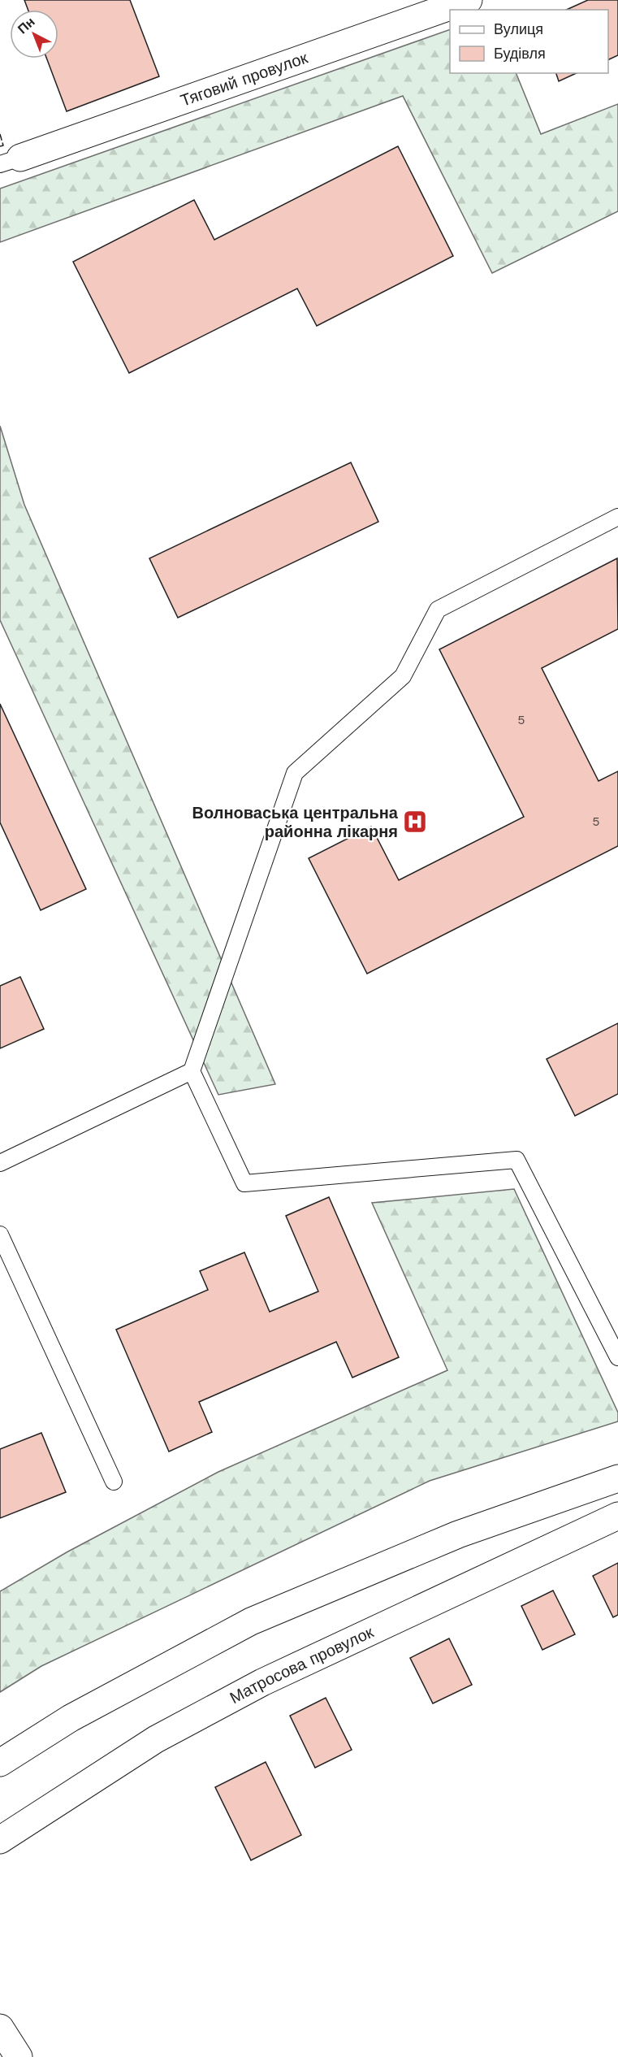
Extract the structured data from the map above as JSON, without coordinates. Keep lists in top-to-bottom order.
{
  "streets": {
    "street": ["Тяговий провулок", "Матросова провулок"]
  },
  "places": {
    "hospital": ["Волноваська центральна районна лікарня"]
  },
  "house_numbers": ["5", "5"],
  "legend": ["Вулиця", "Будівля"],
  "north": "top left"
}
